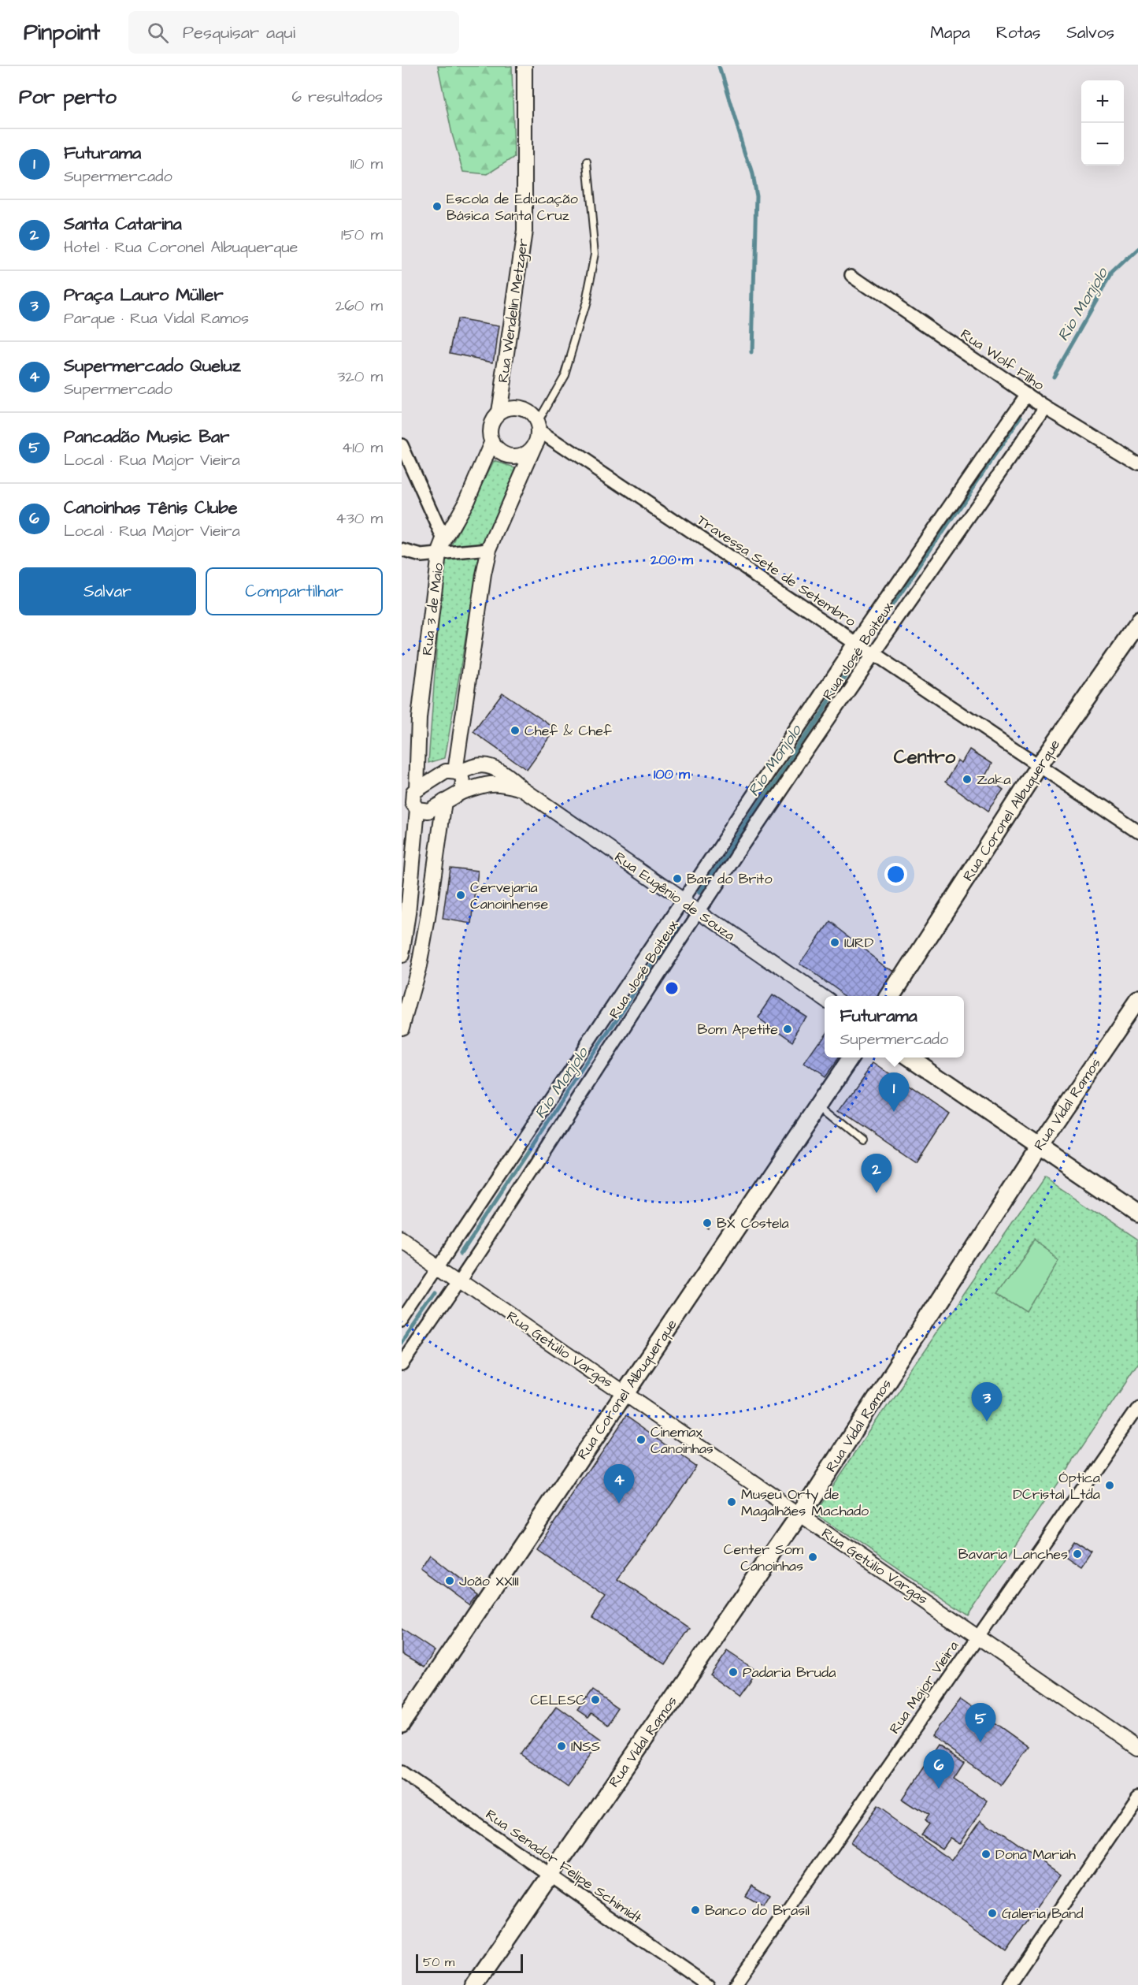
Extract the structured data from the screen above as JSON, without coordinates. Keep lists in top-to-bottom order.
{
  "streets": {
    "main road": ["Rua Coronel Albuquerque", "Rua Vidal Ramos"],
    "street": [
      "Rua Wendelin Metzger",
      "Rua Wolf Filho",
      "Travessa Sete de Setembro",
      "Rua 3 de Maio",
      "Rua José Boiteux",
      "Rua Eugênio de Souza",
      "Rua Getúlio Vargas",
      "Rua Major Vieira",
      "Rua Senador Felipe Schimidt"
    ]
  },
  "crossings": [
    ["Rua Wendelin Metzger", "Travessa Sete de Setembro"],
    ["Rua Wendelin Metzger", "Rua 3 de Maio"],
    ["Rua Wolf Filho", "Rua José Boiteux"],
    ["Travessa Sete de Setembro", "Rua 3 de Maio"],
    ["Travessa Sete de Setembro", "Rua José Boiteux"],
    ["Travessa Sete de Setembro", "Rua Coronel Albuquerque"],
    ["Rua 3 de Maio", "Rua Eugênio de Souza"],
    ["Rua José Boiteux", "Rua Eugênio de Souza"],
    ["Rua José Boiteux", "Rua Getúlio Vargas"],
    ["Rua Coronel Albuquerque", "Rua Getúlio Vargas"],
    ["Rua Vidal Ramos", "Rua Getúlio Vargas"],
    ["Rua Vidal Ramos", "Rua Senador Felipe Schimidt"],
    ["Rua Getúlio Vargas", "Rua Major Vieira"]
  ],
  "districts": ["Centro"],
  "water": ["Rio Monjolo"],
  "places": [
    "Escola de Educação Básica Santa Cruz",
    "Chef & Chef",
    "Zaka",
    "Bar do Brito",
    "Cervejaria Canoinhense",
    "IURD",
    "Bom Apetite",
    "BX Costela",
    "Cinemax Canoinhas",
    "Óptica DCristal Ltda",
    "Museu Orty de Magalhães Machado",
    "Bavaria Lanches",
    "Center Som Canoinhas",
    "João XXIII",
    "Padaria Bruda",
    "CELESC",
    "INSS",
    "Dona Mariah",
    "Banco do Brasil",
    "Galeria Band"
  ],
  "scale_bar": "50 m",
  "page": {
    "header": "Pinpoint",
    "search": "Pesquisar aqui",
    "nav": ["Mapa", "Rotas", "Salvos"],
    "heading": ["Por perto", "6 resultados"],
    "map_buttons": ["+", "−"],
    "list": [
      {
        "mark": "1",
        "name": "Futurama",
        "note": "Supermercado",
        "value": "110 m"
      },
      {
        "mark": "2",
        "name": "Santa Catarina",
        "note": "Hotel · Rua Coronel Albuquerque",
        "value": "150 m"
      },
      {
        "mark": "3",
        "name": "Praça Lauro Müller",
        "note": "Parque · Rua Vidal Ramos",
        "value": "260 m"
      },
      {
        "mark": "4",
        "name": "Supermercado Queluz",
        "note": "Supermercado",
        "value": "320 m"
      },
      {
        "mark": "5",
        "name": "Pancadão Music Bar",
        "note": "Local · Rua Major Vieira",
        "value": "410 m"
      },
      {
        "mark": "6",
        "name": "Canoinhas Tênis Clube",
        "note": "Local · Rua Major Vieira",
        "value": "430 m"
      }
    ],
    "buttons": ["Salvar", "Compartilhar"],
    "popup": ["Futurama", "Supermercado"],
    "pins": [
      "1",
      "2",
      "3",
      "4",
      "5",
      "6"
    ],
    "scale": "50 m"
  },
  "rings": ["200 m", "100 m"]
}
